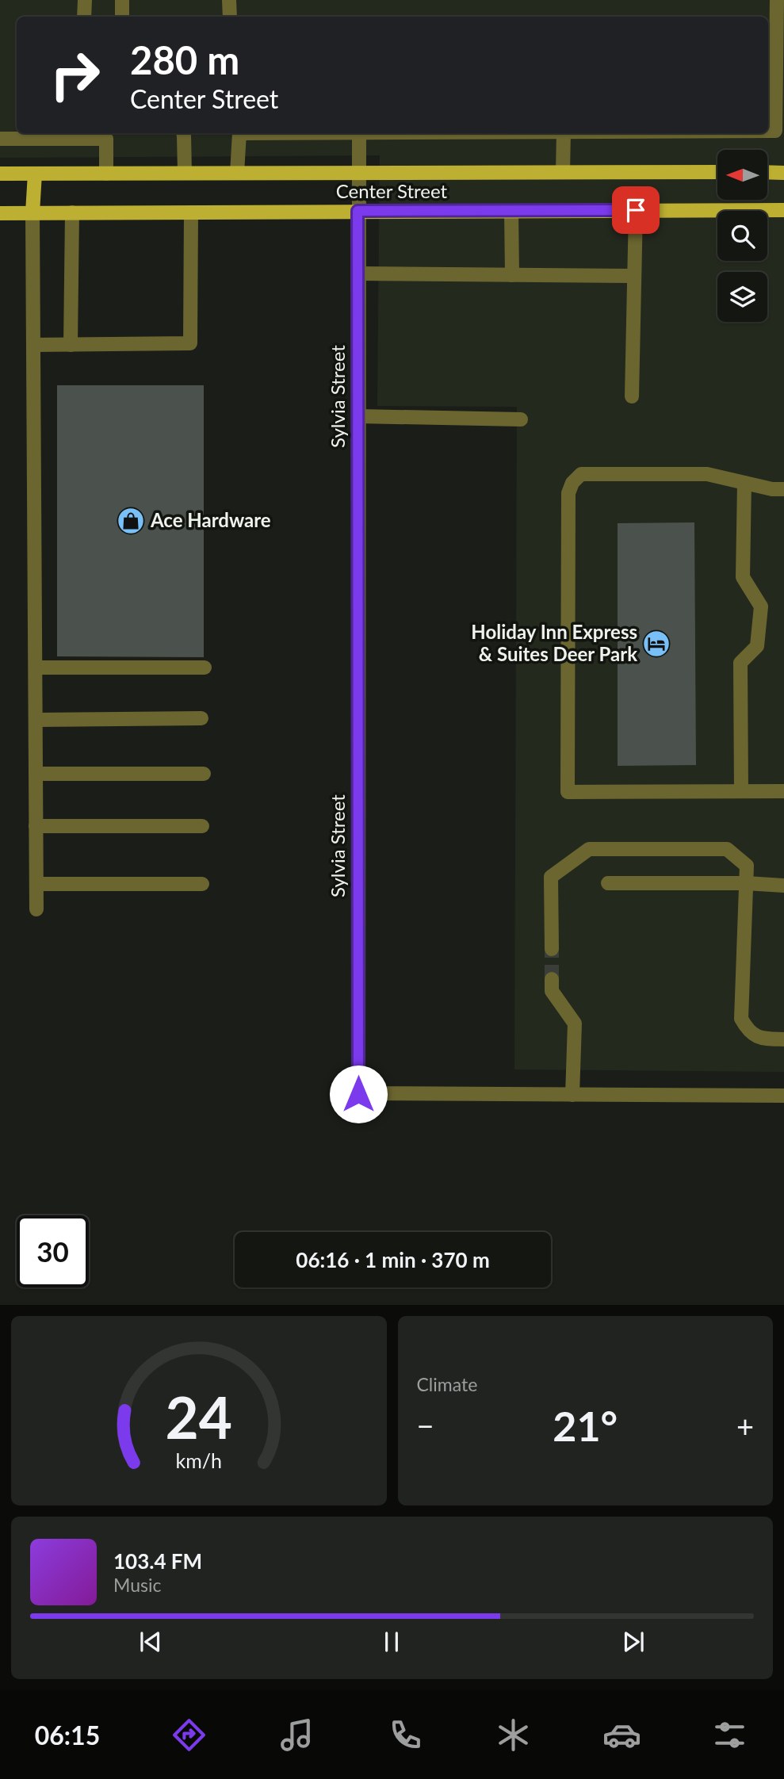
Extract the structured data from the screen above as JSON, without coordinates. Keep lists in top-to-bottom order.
{
  "streets": {
    "main road": ["Center Street"],
    "street": ["Sylvia Street"]
  },
  "crossings": [
    ["Center Street", "Sylvia Street"]
  ],
  "places": {
    "shop": ["Ace Hardware"],
    "hotel": ["Holiday Inn Express & Suites Deer Park"]
  },
  "north": "left",
  "page": {
    "turn": ["280 m", "Center Street"],
    "limit": "30",
    "trip": "06:16 · 1 min · 370 m",
    "tile": "Climate",
    "heat": ["−", "21°", "+"],
    "song": ["103.4 FM", "Music"],
    "tabs": "06:15",
    "gauge": ["24", "km/h"]
  }
}
